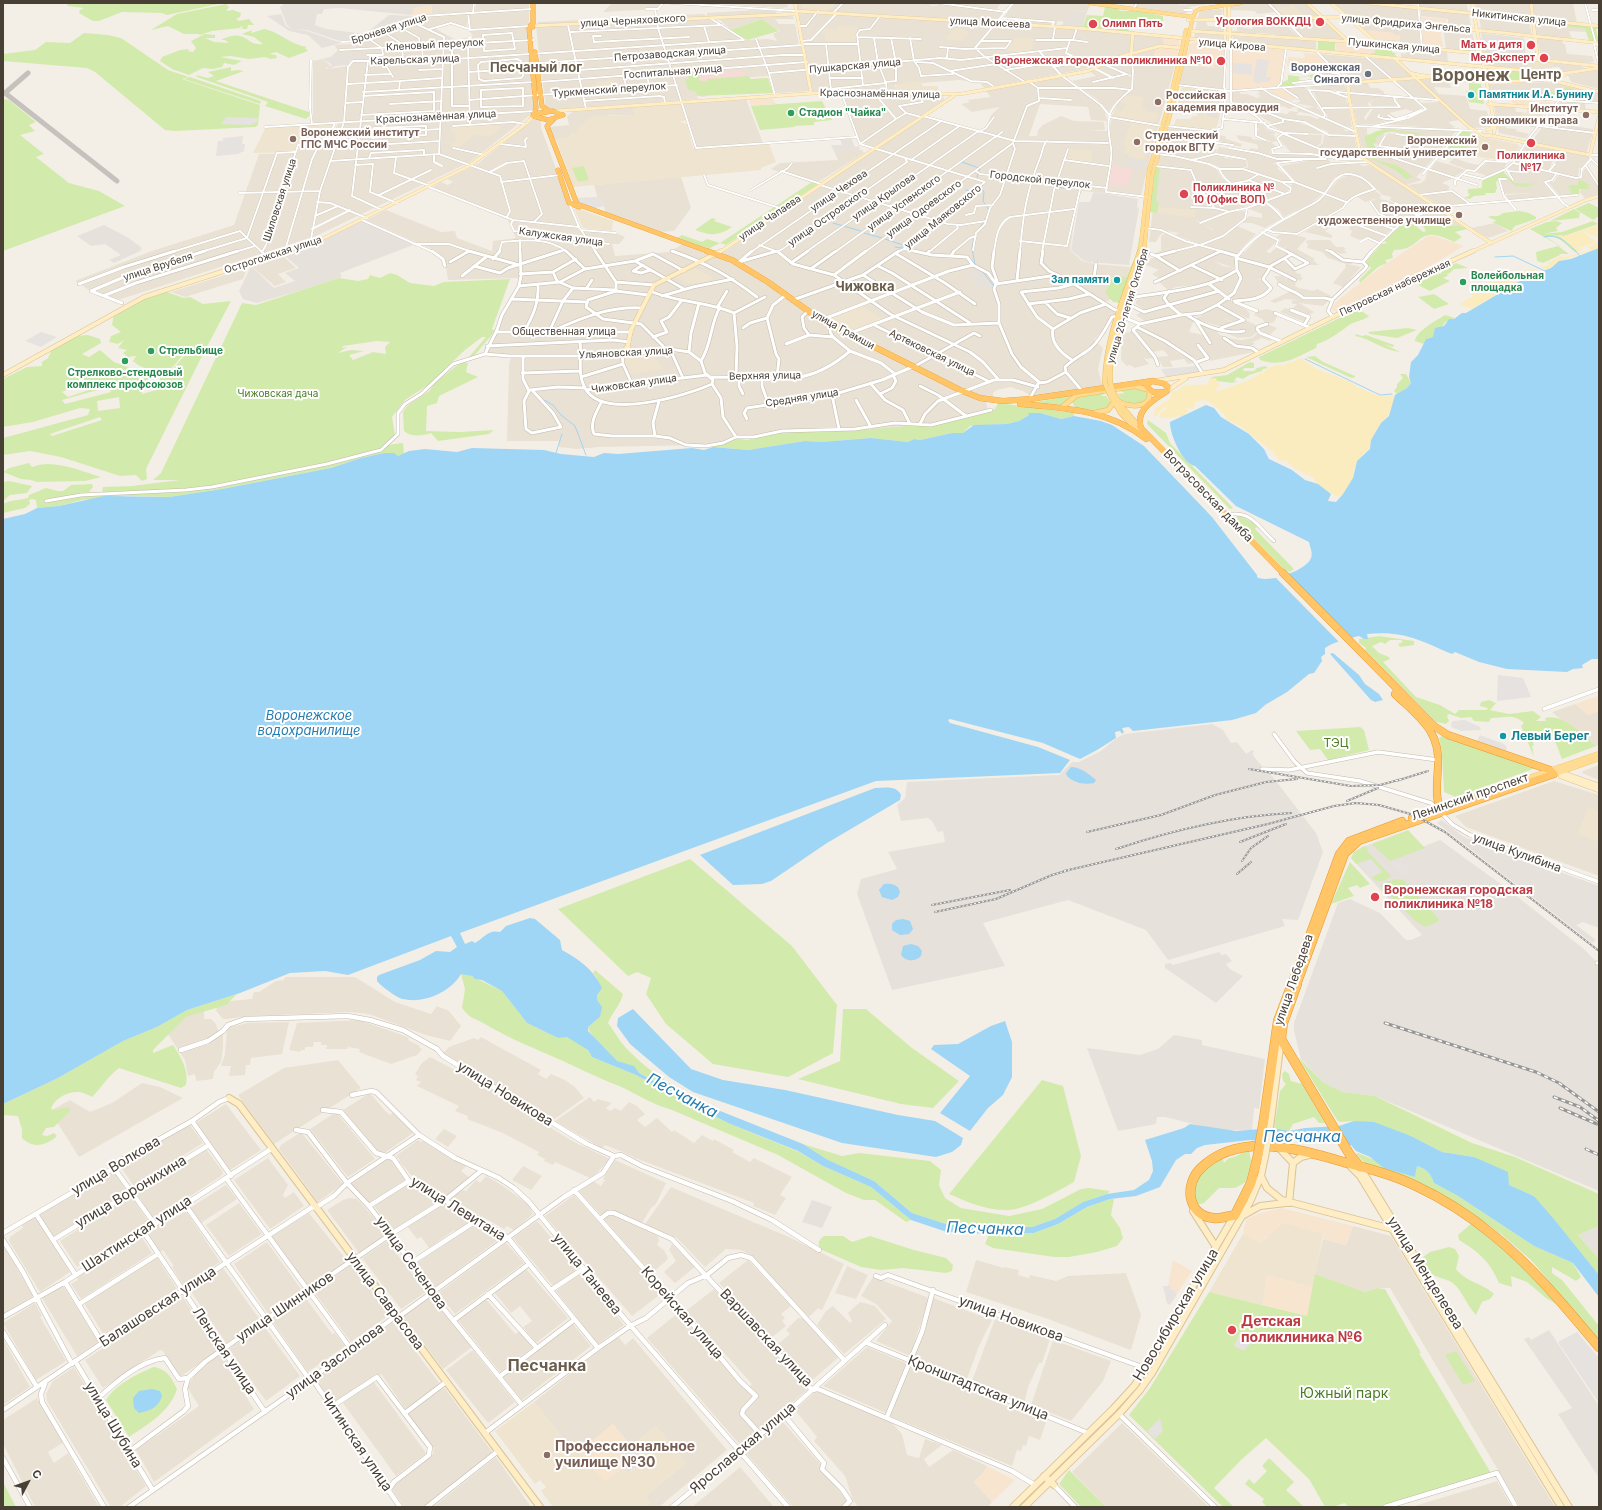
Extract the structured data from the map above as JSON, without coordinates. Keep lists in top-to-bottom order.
{
  "streets": {
    "highway": [
      "Петровская набережная",
      "улица Грамши",
      "Вогрэсовская дамба",
      "Ленинский проспект",
      "улица Лебедева",
      "улица Менделеева",
      "Новосибирская улица"
    ],
    "main road": ["улица 20-летия Октября"],
    "street": [
      "Никитинская улица",
      "улица Черняховского",
      "улица Моисеева",
      "улица Фридриха Энгельса",
      "Броневая улица",
      "Кленовый переулок",
      "улица Кирова",
      "Пушкинская улица",
      "Петрозаводская улица",
      "Карельская улица",
      "Пушкарская улица",
      "Госпитальная улица",
      "Туркменский переулок",
      "Краснознамённая улица",
      "Городской переулок",
      "улица Чехова",
      "улица Крылова",
      "Шиловская улица",
      "улица Успенского",
      "улица Одоевского",
      "улица Островского",
      "улица Маяковского",
      "улица Чапаева",
      "Калужская улица",
      "Острогожская улица",
      "улица Врубеля",
      "Общественная улица",
      "Ульяновская улица",
      "Артековская улица",
      "Верхняя улица",
      "Чижовская улица",
      "Средняя улица",
      "улица Кулибина",
      "улица Новикова",
      "улица Волкова",
      "улица Воронихина",
      "улица Левитана",
      "Шахтинская улица",
      "улица Сеченова",
      "улица Танеева",
      "улица Саврасова",
      "Балашовская улица",
      "улица Шинников",
      "Корейская улица",
      "Варшавская улица",
      "Ленская улица",
      "улица Заслонова",
      "Кронштадтская улица",
      "улица Шубина",
      "Читинская улица",
      "Ярославская улица"
    ]
  },
  "crossings": [
    ["улица Черняховского", "улица Моисеева"],
    ["улица Моисеева", "улица Кирова"],
    ["улица Моисеева", "улица 20-летия Октября"],
    ["улица Фридриха Энгельса", "улица 20-летия Октября"],
    ["улица Кирова", "улица 20-летия Октября"],
    ["Пушкинская улица", "улица 20-летия Октября"],
    ["Краснознамённая улица", "улица Чапаева"],
    ["Краснознамённая улица", "Острогожская улица"],
    ["Краснознамённая улица", "улица 20-летия Октября"],
    ["Городской переулок", "улица Чехова"],
    ["Городской переулок", "улица Крылова"],
    ["Городской переулок", "улица Успенского"],
    ["Городской переулок", "улица Одоевского"],
    ["Городской переулок", "улица Островского"],
    ["Городской переулок", "улица Маяковского"],
    ["Городской переулок", "улица Чапаева"],
    ["Городской переулок", "улица 20-летия Октября"],
    ["улица Чехова", "улица Островского"],
    ["улица Чехова", "улица Грамши"],
    ["улица Островского", "улица Грамши"],
    ["улица Маяковского", "улица Грамши"],
    ["улица Чапаева", "улица Грамши"],
    ["улица Чапаева", "Общественная улица"],
    ["Петровская набережная", "улица 20-летия Октября"],
    ["Петровская набережная", "улица Грамши"],
    ["улица 20-летия Октября", "улица Грамши"],
    ["улица 20-летия Октября", "Вогрэсовская дамба"],
    ["улица Грамши", "Средняя улица"],
    ["улица Грамши", "Вогрэсовская дамба"],
    ["Ульяновская улица", "Верхняя улица"],
    ["Ульяновская улица", "Чижовская улица"],
    ["Артековская улица", "Средняя улица"],
    ["Верхняя улица", "Чижовская улица"],
    ["Ленинский проспект", "улица Кулибина"],
    ["Ленинский проспект", "улица Лебедева"],
    ["улица Лебедева", "улица Менделеева"],
    ["улица Новикова", "Новосибирская улица"],
    ["улица Новикова", "улица Заслонова"],
    ["улица Волкова", "улица Саврасова"],
    ["улица Левитана", "Балашовская улица"],
    ["улица Левитана", "улица Шинников"],
    ["улица Левитана", "улица Заслонова"],
    ["Шахтинская улица", "улица Саврасова"],
    ["Шахтинская улица", "Ленская улица"],
    ["Шахтинская улица", "улица Шубина"],
    ["Шахтинская улица", "Читинская улица"],
    ["улица Сеченова", "Балашовская улица"],
    ["улица Сеченова", "улица Шинников"],
    ["улица Сеченова", "улица Заслонова"],
    ["улица Танеева", "Балашовская улица"],
    ["улица Танеева", "улица Шинников"],
    ["улица Танеева", "улица Заслонова"],
    ["улица Танеева", "Ярославская улица"],
    ["улица Саврасова", "Балашовская улица"],
    ["улица Саврасова", "улица Шинников"],
    ["улица Саврасова", "улица Заслонова"],
    ["Балашовская улица", "Ленская улица"],
    ["Балашовская улица", "улица Шубина"],
    ["Балашовская улица", "Читинская улица"],
    ["улица Шинников", "Ленская улица"],
    ["улица Шинников", "Читинская улица"],
    ["Корейская улица", "Варшавская улица"],
    ["Корейская улица", "улица Заслонова"],
    ["Корейская улица", "Ярославская улица"],
    ["Новосибирская улица", "Варшавская улица"],
    ["Новосибирская улица", "Кронштадтская улица"],
    ["Варшавская улица", "Ярославская улица"],
    ["Ленская улица", "улица Заслонова"],
    ["улица Заслонова", "улица Шубина"],
    ["улица Заслонова", "Читинская улица"],
    ["Кронштадтская улица", "Ярославская улица"]
  ],
  "districts": [
    "Песчаный лог",
    "Центр",
    "Воронеж",
    "Чижовка",
    "Песчанка"
  ],
  "water": ["Воронежское водохранилище", "Песчанка"],
  "parks": ["Чижовская дача", "ТЭЦ", "Южный парк"],
  "places": [
    "Урология ВОККДЦ",
    "Олимп Пять",
    "Мать и дитя",
    "МедЭксперт",
    "Воронежская городская поликлиника №10",
    "Воронежская Синагога",
    "Памятник И.А. Бунину",
    "Российская академия правосудия",
    "Стадион \"Чайка\"",
    "Институт экономики и права",
    "Воронежский институт ГПС МЧС России",
    "Студенческий городок ВГТУ",
    "Поликлиника №17",
    "Воронежский государственный университет",
    "Поликлиника № 10 (Офис ВОП)",
    "Воронежское художественное училище",
    "Зал памяти",
    "Волейбольная площадка",
    "Стрельбище",
    "Стрелково-стендовый комплекс профсоюзов",
    "Левый Берег",
    "Воронежская городская поликлиника №18",
    "Детская поликлиника №6",
    "Профессиональное училище №30"
  ],
  "north": "top right"
}
